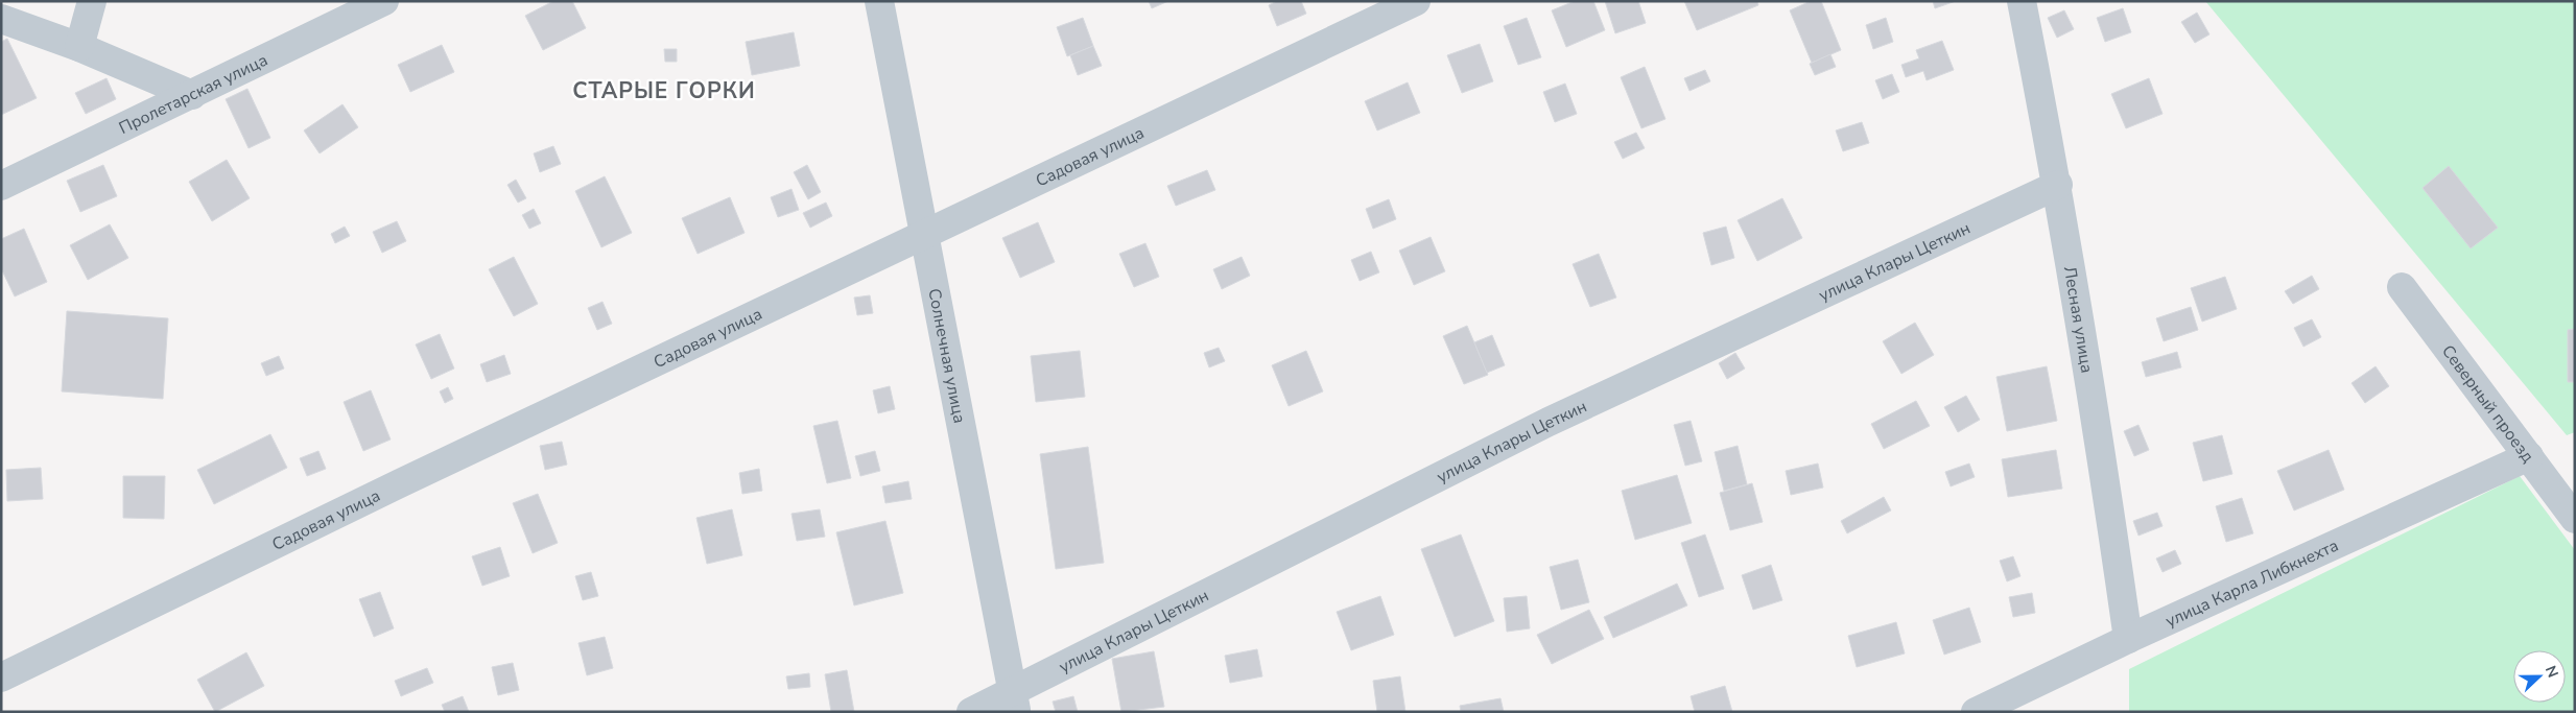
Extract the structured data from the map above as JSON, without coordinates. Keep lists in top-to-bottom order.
{
  "streets": {
    "street": [
      "Пролетарская улица",
      "Садовая улица",
      "улица Клары Цеткин",
      "Лесная улица",
      "Солнечная улица",
      "Северный проезд",
      "улица Карла Либкнехта"
    ]
  },
  "crossings": [
    ["Садовая улица", "Солнечная улица"],
    ["улица Клары Цеткин", "Лесная улица"],
    ["улица Клары Цеткин", "Солнечная улица"],
    ["Лесная улица", "улица Карла Либкнехта"],
    ["Северный проезд", "улица Карла Либкнехта"]
  ],
  "districts": ["СТАРЫЕ ГОРКИ"],
  "north": "right"
}
